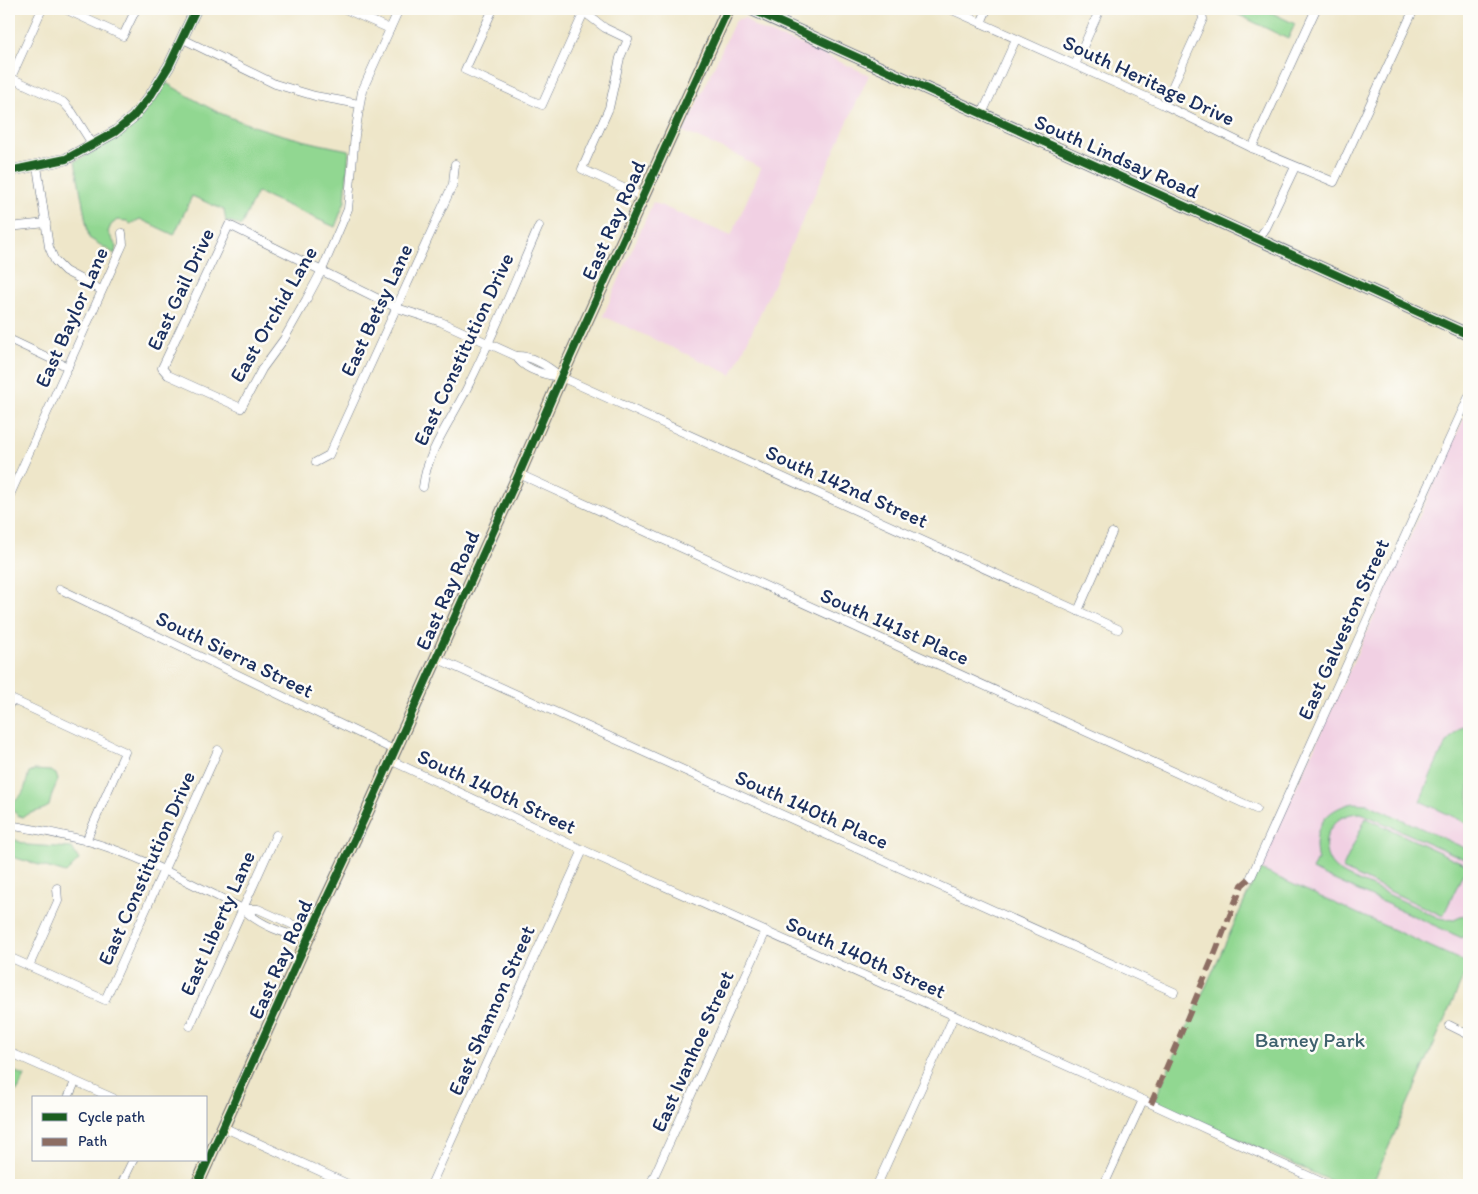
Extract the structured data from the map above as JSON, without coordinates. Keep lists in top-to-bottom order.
{
  "streets": {
    "main road": ["South Lindsay Road", "East Ray Road"],
    "street": [
      "South Heritage Drive",
      "East Gail Drive",
      "East Betsy Lane",
      "East Orchid Lane",
      "East Baylor Lane",
      "East Constitution Drive",
      "South 142nd Street",
      "South 141st Place",
      "East Galveston Street",
      "South Sierra Street",
      "South 140th Street",
      "South 140th Place",
      "East Liberty Lane",
      "East Shannon Street",
      "East Ivanhoe Street"
    ]
  },
  "crossings": [
    ["East Ray Road", "South 142nd Street"],
    ["East Ray Road", "South 141st Place"],
    ["East Ray Road", "South Sierra Street"],
    ["East Ray Road", "South 140th Street"],
    ["East Ray Road", "South 140th Place"],
    ["East Gail Drive", "East Orchid Lane"],
    ["East Gail Drive", "South 142nd Street"],
    ["East Betsy Lane", "South 142nd Street"],
    ["East Orchid Lane", "South 142nd Street"],
    ["East Constitution Drive", "South 142nd Street"],
    ["South Sierra Street", "South 140th Street"],
    ["South 140th Street", "East Shannon Street"],
    ["South 140th Street", "East Ivanhoe Street"]
  ],
  "parks": ["Barney Park"],
  "legend": ["Cycle path", "Path"]
}
